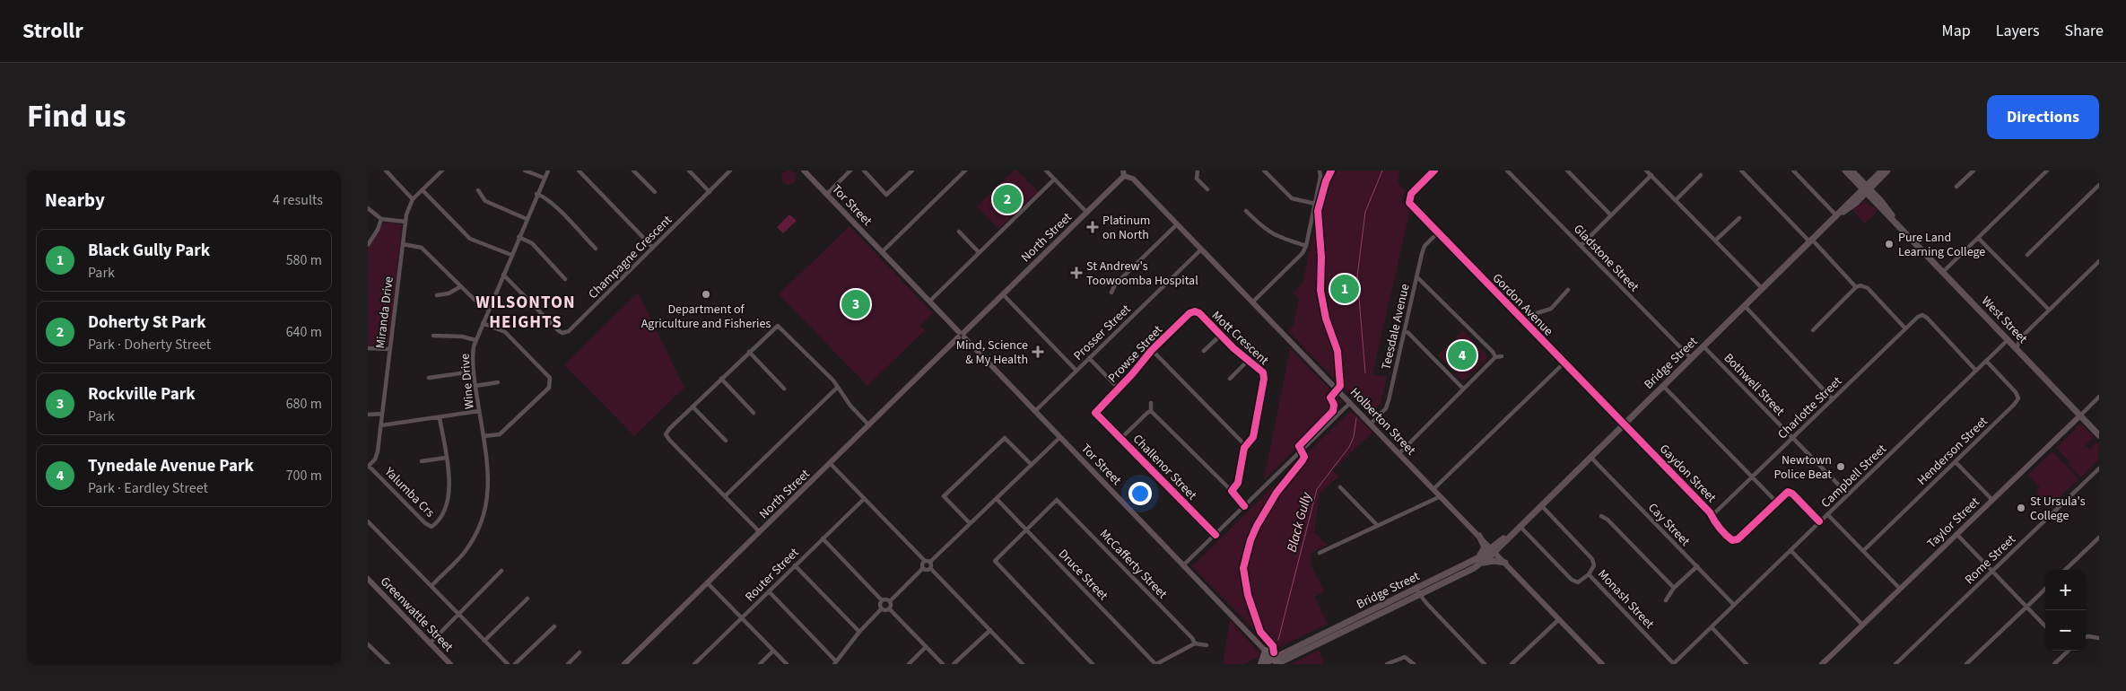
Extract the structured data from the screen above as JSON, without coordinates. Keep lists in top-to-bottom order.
{
  "streets": {
    "highway": ["Bridge Street"],
    "main road": ["West Street"],
    "street": [
      "Tor Street",
      "North Street",
      "Champagne Crescent",
      "Gladstone Street",
      "Gordon Avenue",
      "Miranda Drive",
      "Teesdale Avenue",
      "Prosser Street",
      "Mott Crescent",
      "Prowse Street",
      "Wine Drive",
      "Bothwell Street",
      "Charlotte Street",
      "Holberton Street",
      "Henderson Street",
      "Challenor Street",
      "Gaydon Street",
      "Campbell Street",
      "Yalumba Crs",
      "Taylor Street",
      "Cay Street",
      "Rome Street",
      "McCafferty Street",
      "Router Street",
      "Druce Street",
      "Monash Street",
      "Greenwattle Street"
    ]
  },
  "crossings": [
    ["Tor Street", "North Street"],
    ["Tor Street", "Prosser Street"],
    ["Tor Street", "Bridge Street"],
    ["North Street", "Holberton Street"],
    ["Champagne Crescent", "Wine Drive"],
    ["Gladstone Street", "Bridge Street"],
    ["Gordon Avenue", "Teesdale Avenue"],
    ["Gordon Avenue", "Bridge Street"],
    ["Gordon Avenue", "Gaydon Street"],
    ["Miranda Drive", "Yalumba Crs"],
    ["West Street", "Bridge Street"],
    ["West Street", "Campbell Street"],
    ["West Street", "Taylor Street"],
    ["Teesdale Avenue", "Holberton Street"],
    ["Prosser Street", "Holberton Street"],
    ["Mott Crescent", "Prowse Street"],
    ["Prowse Street", "Challenor Street"],
    ["Bridge Street", "Bothwell Street"],
    ["Bridge Street", "Holberton Street"],
    ["Bridge Street", "Gaydon Street"],
    ["Bridge Street", "Cay Street"],
    ["Bridge Street", "Monash Street"],
    ["Bothwell Street", "Charlotte Street"],
    ["Bothwell Street", "Campbell Street"],
    ["Charlotte Street", "Gaydon Street"],
    ["Charlotte Street", "Campbell Street"],
    ["Henderson Street", "Campbell Street"],
    ["Campbell Street", "Cay Street"],
    ["Campbell Street", "Monash Street"],
    ["McCafferty Street", "Druce Street"]
  ],
  "districts": ["WILSONTON HEIGHTS"],
  "water": ["Black Gully"],
  "places": {
    "health": ["Platinum on North", "St Andrew's Toowoomba Hospital", "Mind, Science & My Health"],
    "other": [
      "Pure Land Learning College",
      "Department of Agriculture and Fisheries",
      "Newtown Police Beat",
      "St Ursula's College"
    ]
  },
  "page": {
    "header": "Strollr",
    "nav": ["Map", "Layers", "Share"],
    "title": "Find us",
    "buttons": "Directions",
    "heading": ["Nearby", "4 results"],
    "pins": [
      "2",
      "1",
      "3",
      "4"
    ],
    "list": [
      {
        "mark": "1",
        "name": "Black Gully Park",
        "note": "Park",
        "value": "580 m"
      },
      {
        "mark": "2",
        "name": "Doherty St Park",
        "note": "Park · Doherty Street",
        "value": "640 m"
      },
      {
        "mark": "3",
        "name": "Rockville Park",
        "note": "Park",
        "value": "680 m"
      },
      {
        "mark": "4",
        "name": "Tynedale Avenue Park",
        "note": "Park · Eardley Street",
        "value": "700 m"
      }
    ],
    "map_buttons": ["+", "−"]
  }
}
